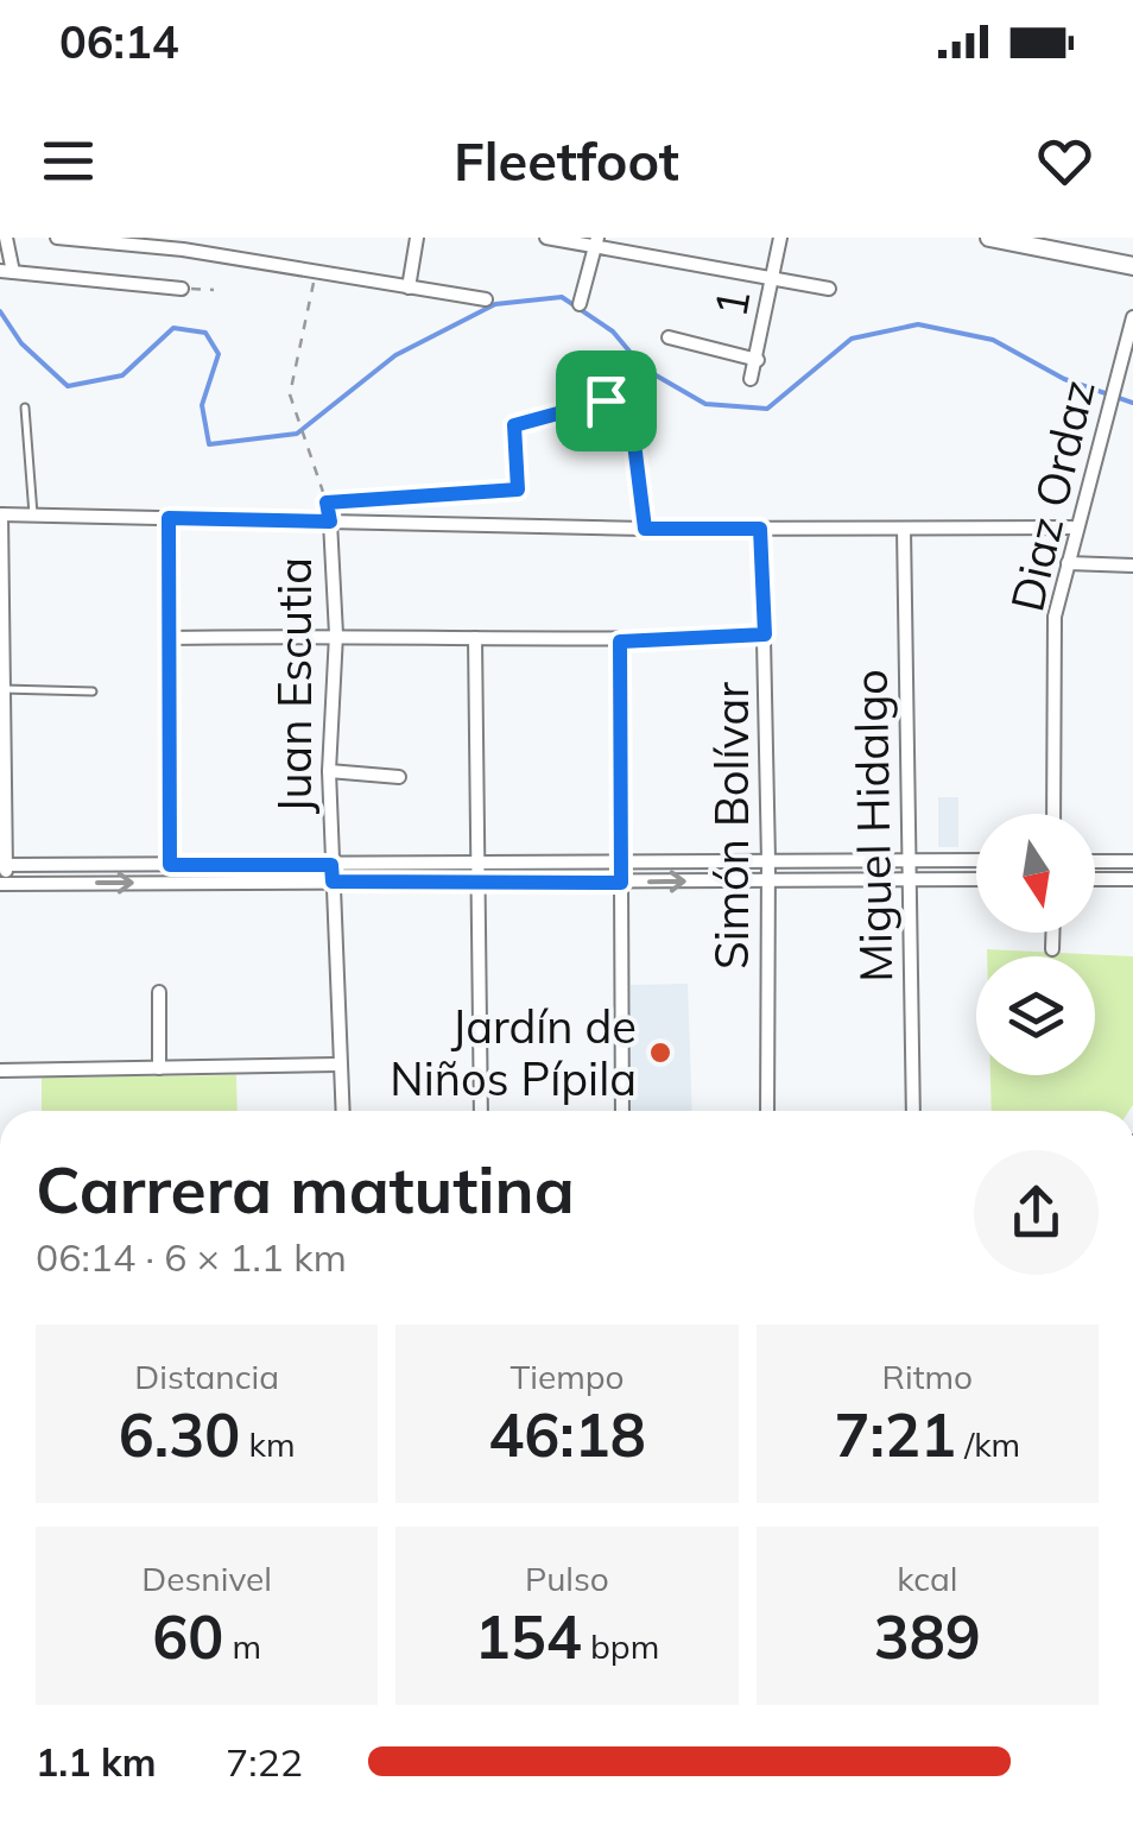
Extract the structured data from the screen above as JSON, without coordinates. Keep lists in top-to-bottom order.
{
  "streets": {
    "street": [
      "1",
      "Diaz Ordaz",
      "Juan Escutia",
      "Simón Bolívar",
      "Miguel Hidalgo"
    ]
  },
  "places": ["Jardín de Niños Pípila"],
  "north": "bottom",
  "page": {
    "status": "06:14",
    "header": "Fleetfoot",
    "heading": ["Carrera matutina", "06:14 · 6 × 1.1 km"],
    "stats": [
      ["Distancia", "6.30 km"],
      ["Tiempo", "46:18"],
      ["Ritmo", "7:21 /km"],
      ["Desnivel", "60 m"],
      ["Pulso", "154 bpm"],
      ["kcal", "389"]
    ],
    "list": [
      {
        "name": "1.1 km",
        "note": "7:22"
      }
    ]
  }
}
